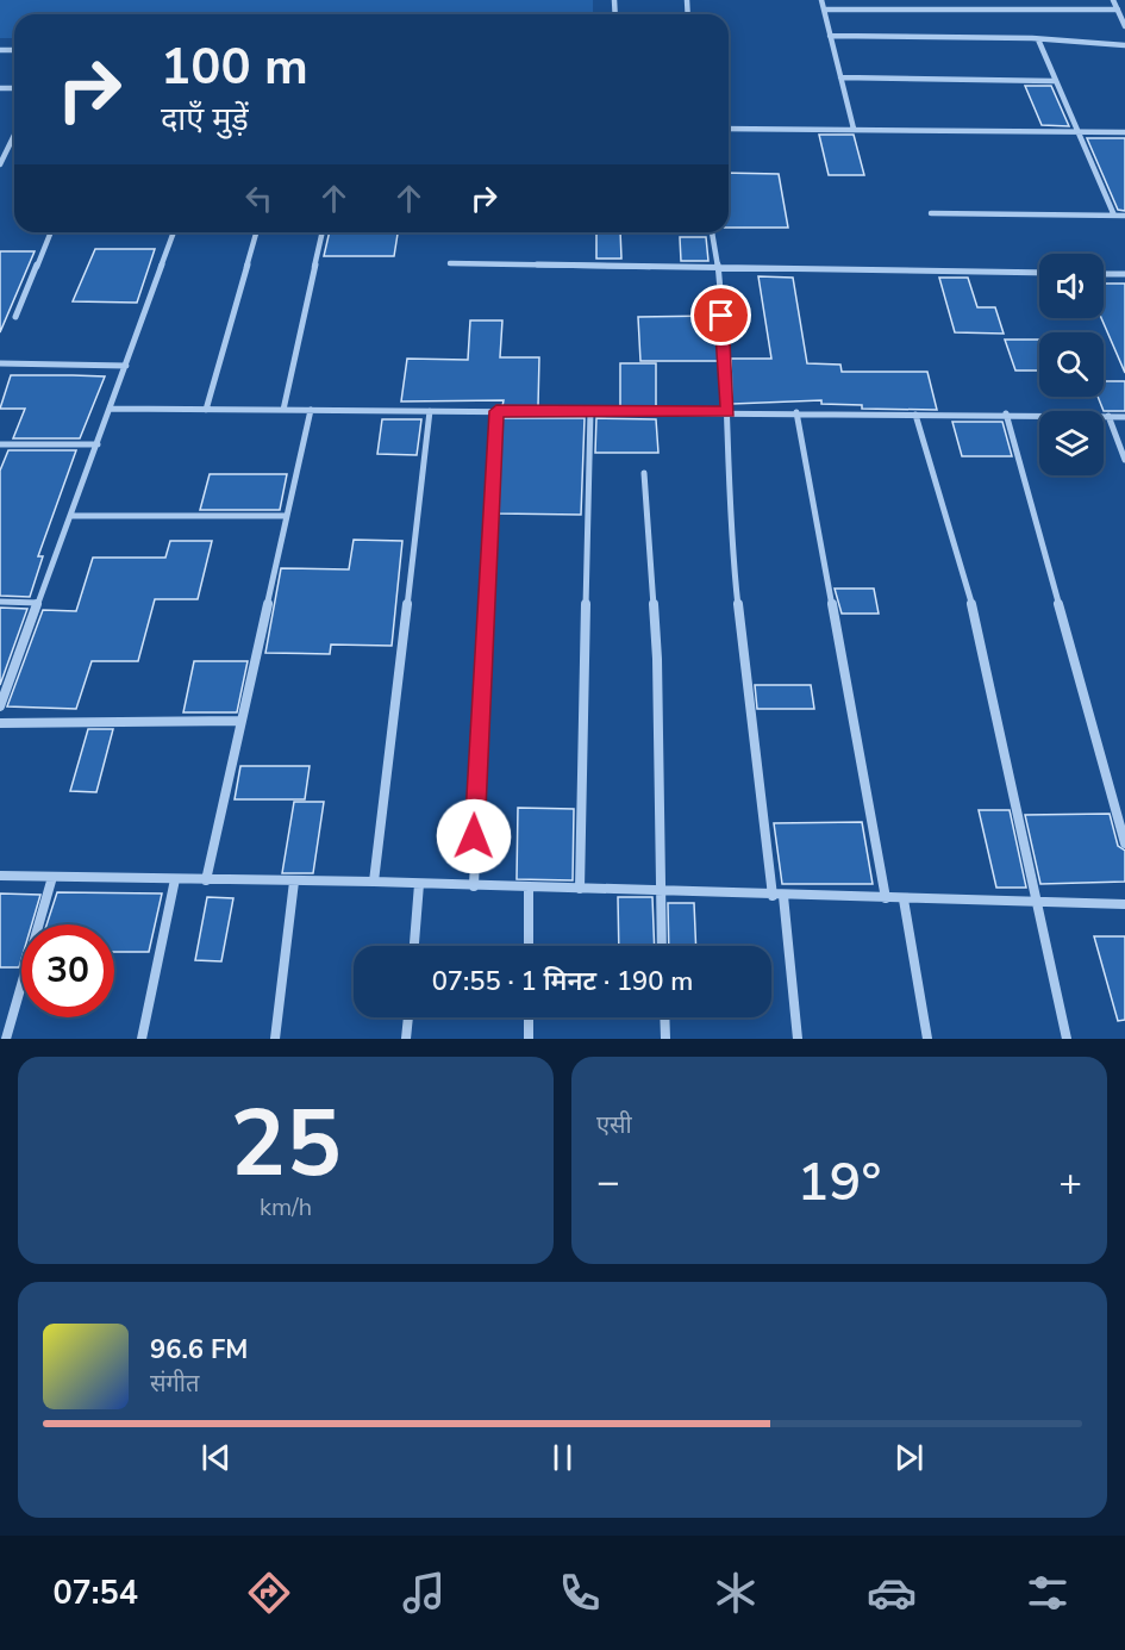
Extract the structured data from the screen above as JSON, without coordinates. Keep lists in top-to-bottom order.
{
  "page": {
    "turn": ["100 m", "दाएँ मुड़ें"],
    "limit": "30",
    "trip": "07:55 · 1 मिनट · 190 m",
    "tile": [
      ["25", "km/h"],
      "एसी"
    ],
    "heat": ["−", "19°", "+"],
    "song": ["96.6 FM", "संगीत"],
    "tabs": "07:54"
  }
}
